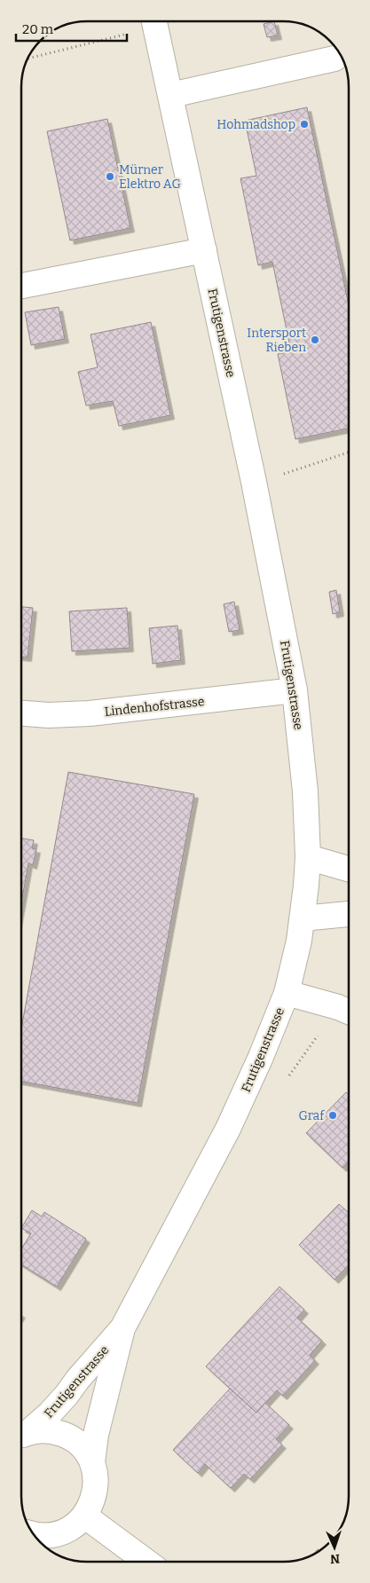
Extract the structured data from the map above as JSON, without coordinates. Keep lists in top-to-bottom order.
{
  "streets": {
    "main road": ["Frutigenstrasse", "Lindenhofstrasse"]
  },
  "crossings": [
    ["Frutigenstrasse", "Lindenhofstrasse"]
  ],
  "places": [
    "Hohmadshop",
    "Mürner Elektro AG",
    "Intersport Rieben",
    "Graf"
  ],
  "scale_bar": "20 m",
  "north": "bottom"
}
